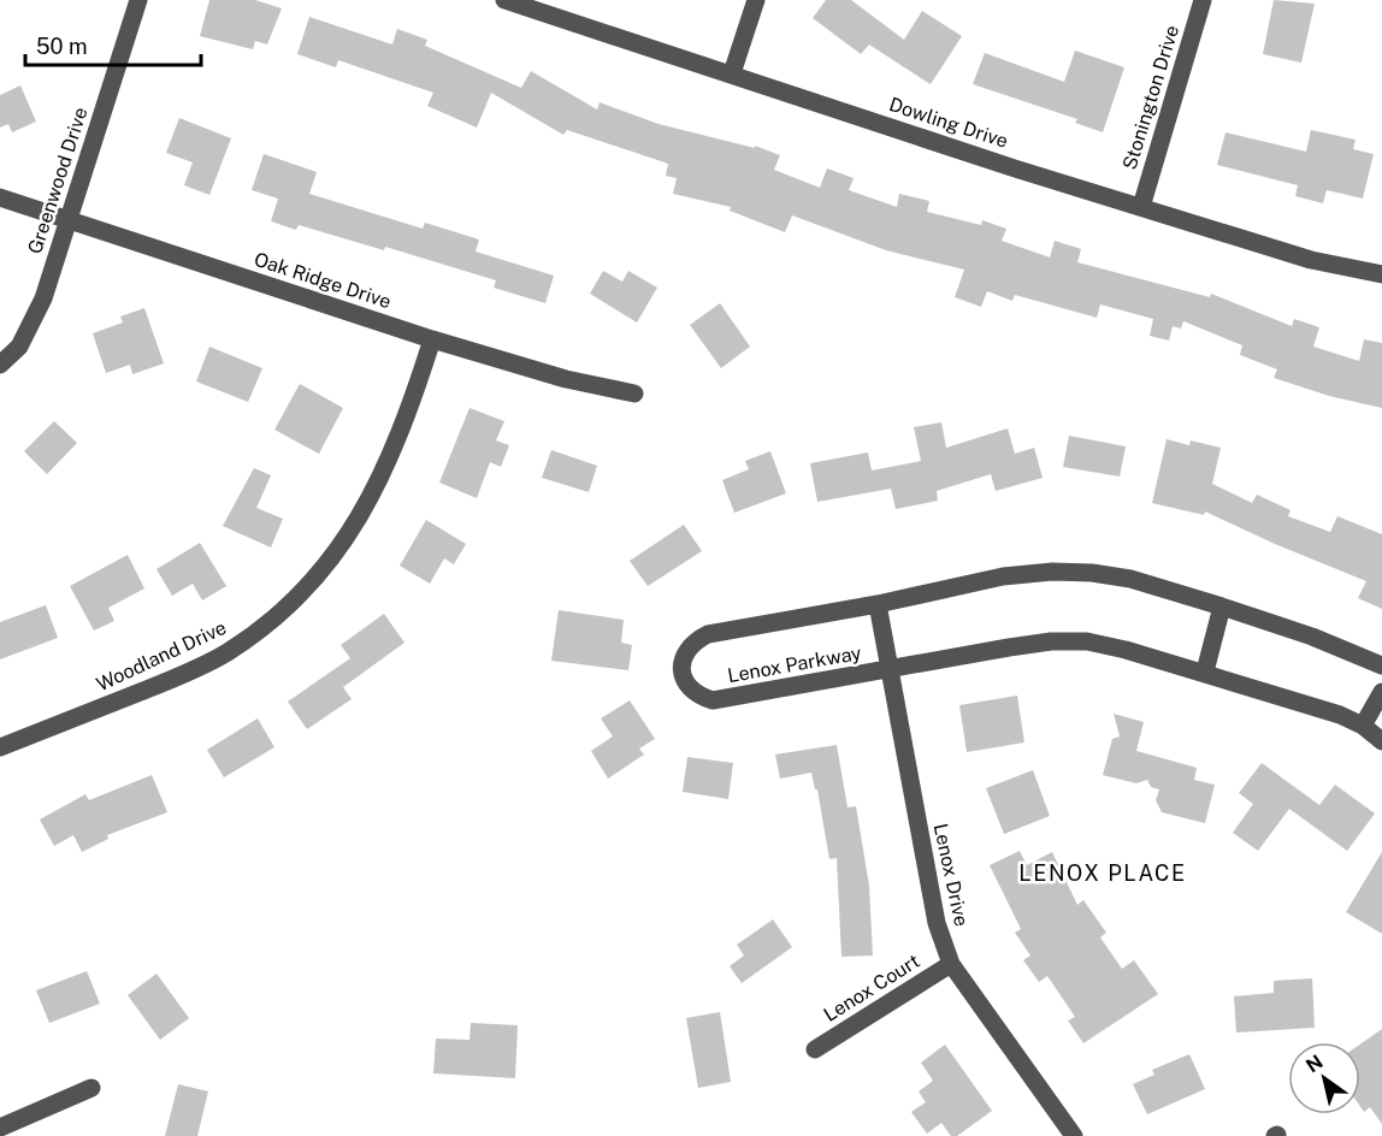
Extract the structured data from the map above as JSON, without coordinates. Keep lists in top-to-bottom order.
{
  "streets": {
    "street": [
      "Stonington Drive",
      "Dowling Drive",
      "Greenwood Drive",
      "Oak Ridge Drive",
      "Woodland Drive",
      "Lenox Parkway",
      "Lenox Drive",
      "Lenox Court"
    ]
  },
  "crossings": [
    ["Stonington Drive", "Dowling Drive"],
    ["Greenwood Drive", "Oak Ridge Drive"],
    ["Oak Ridge Drive", "Woodland Drive"],
    ["Lenox Parkway", "Lenox Drive"],
    ["Lenox Drive", "Lenox Court"]
  ],
  "districts": ["LENOX PLACE"],
  "scale_bar": "50 m",
  "north": "top left"
}
